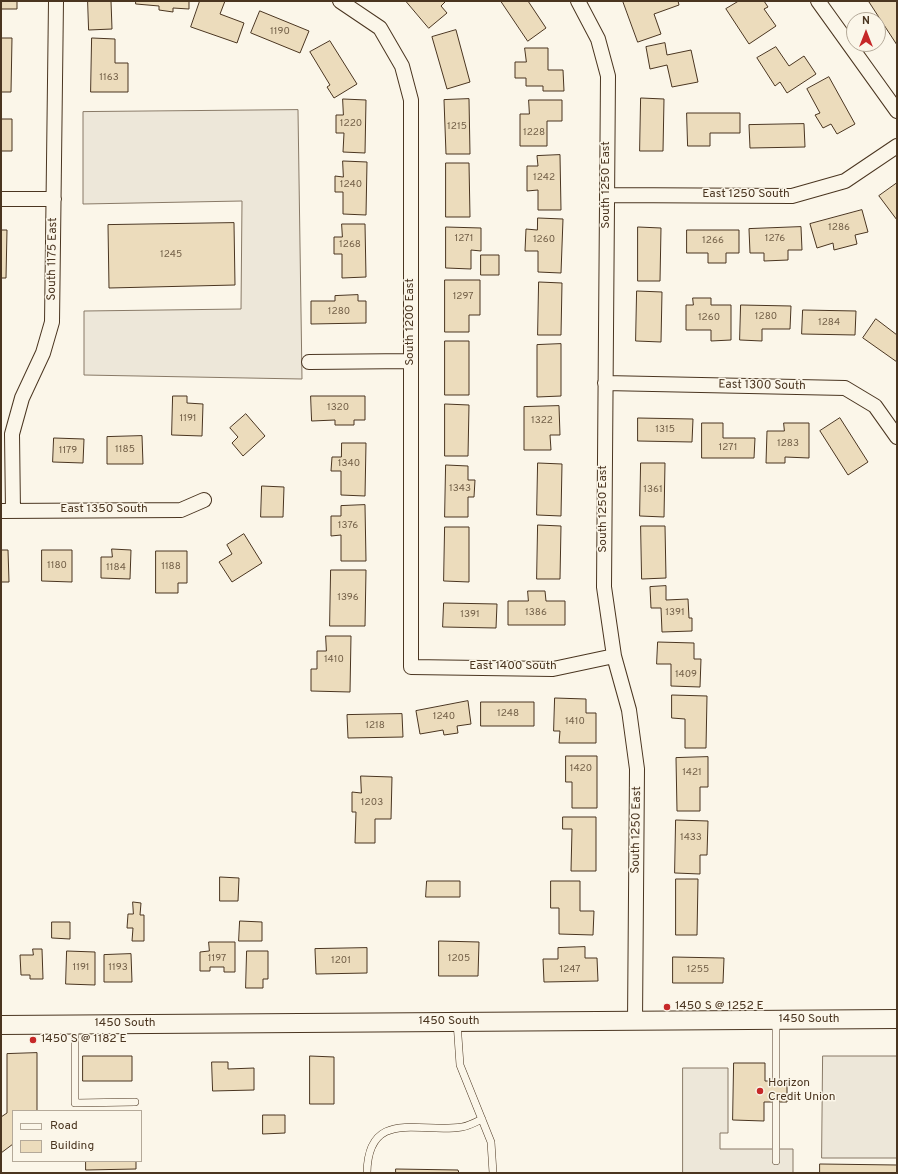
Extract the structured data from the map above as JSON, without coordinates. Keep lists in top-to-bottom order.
{
  "streets": {
    "street": [
      "South 1250 East",
      "East 1250 South",
      "South 1175 East",
      "South 1200 East",
      "East 1300 South",
      "East 1350 South",
      "East 1400 South",
      "1450 South"
    ]
  },
  "crossings": [
    ["South 1250 East", "East 1250 South"],
    ["South 1250 East", "East 1300 South"],
    ["South 1250 East", "East 1400 South"],
    ["South 1250 East", "1450 South"],
    ["South 1175 East", "East 1350 South"],
    ["South 1200 East", "East 1400 South"]
  ],
  "places": ["1450 S @ 1252 E", "1450 S @ 1182 E", "Horizon Credit Union"],
  "house_numbers": [
    "1190",
    "1163",
    "1220",
    "1215",
    "1228",
    "1242",
    "1240",
    "1286",
    "1271",
    "1276",
    "1260",
    "1266",
    "1268",
    "1245",
    "1297",
    "1280",
    "1280",
    "1260",
    "1284",
    "1320",
    "1191",
    "1322",
    "1315",
    "1283",
    "1271",
    "1185",
    "1179",
    "1340",
    "1343",
    "1361",
    "1376",
    "1180",
    "1188",
    "1184",
    "1396",
    "1386",
    "1391",
    "1391",
    "1410",
    "1409",
    "1248",
    "1240",
    "1410",
    "1218",
    "1420",
    "1421",
    "1203",
    "1433",
    "1197",
    "1205",
    "1201",
    "1191",
    "1193",
    "1247",
    "1255"
  ],
  "legend": ["Road", "Building"],
  "north": "top"
}
